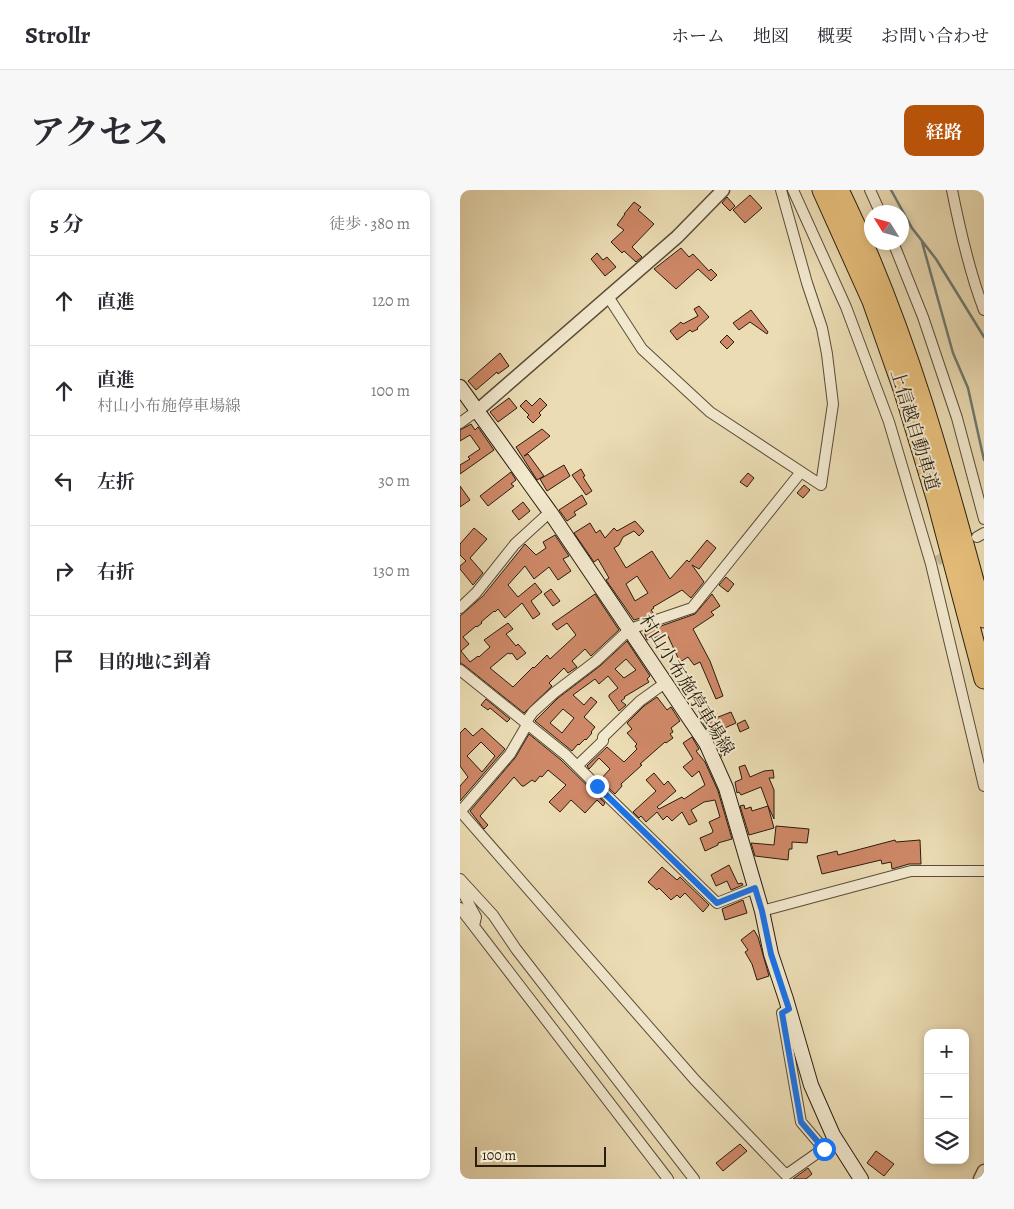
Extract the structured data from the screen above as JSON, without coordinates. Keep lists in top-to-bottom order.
{
  "streets": {
    "highway": ["上信越自動車道"],
    "main road": ["村山小布施停車場線"]
  },
  "scale_bar": "100 m",
  "north": "top left",
  "page": {
    "header": "Strollr",
    "nav": [
      "ホーム",
      "地図",
      "概要",
      "お問い合わせ"
    ],
    "title": "アクセス",
    "buttons": "経路",
    "heading": ["5 分", "徒歩 · 380 m"],
    "list": [
      ["直進", "120 m"],
      ["直進", "村山小布施停車場線", "100 m"],
      ["左折", "30 m"],
      ["右折", "130 m"],
      "目的地に到着"
    ],
    "map_buttons": ["+", "−"],
    "scale": "100 m"
  }
}
